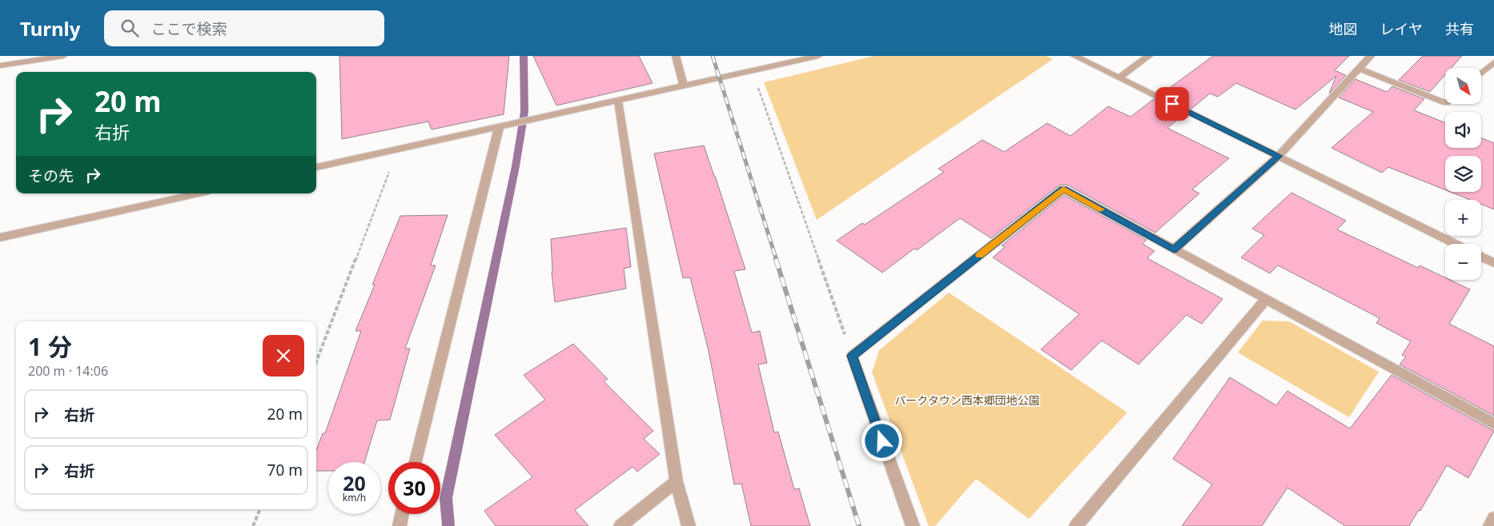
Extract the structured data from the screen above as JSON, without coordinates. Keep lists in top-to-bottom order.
{
  "parks": ["パークタウン西本郷団地公園"],
  "north": "bottom right",
  "page": {
    "header": "Turnly",
    "search": "ここで検索",
    "nav": ["地図", "レイヤ", "共有"],
    "map_buttons": ["+", "−"],
    "turn": ["20 m", "右折"],
    "then": "その先",
    "heading": ["1 分", "200 m · 14:06"],
    "list": [
      {
        "name": "右折",
        "value": "20 m"
      },
      {
        "name": "右折",
        "value": "70 m"
      }
    ],
    "speed": "20 km/h",
    "limit": "30"
  }
}
